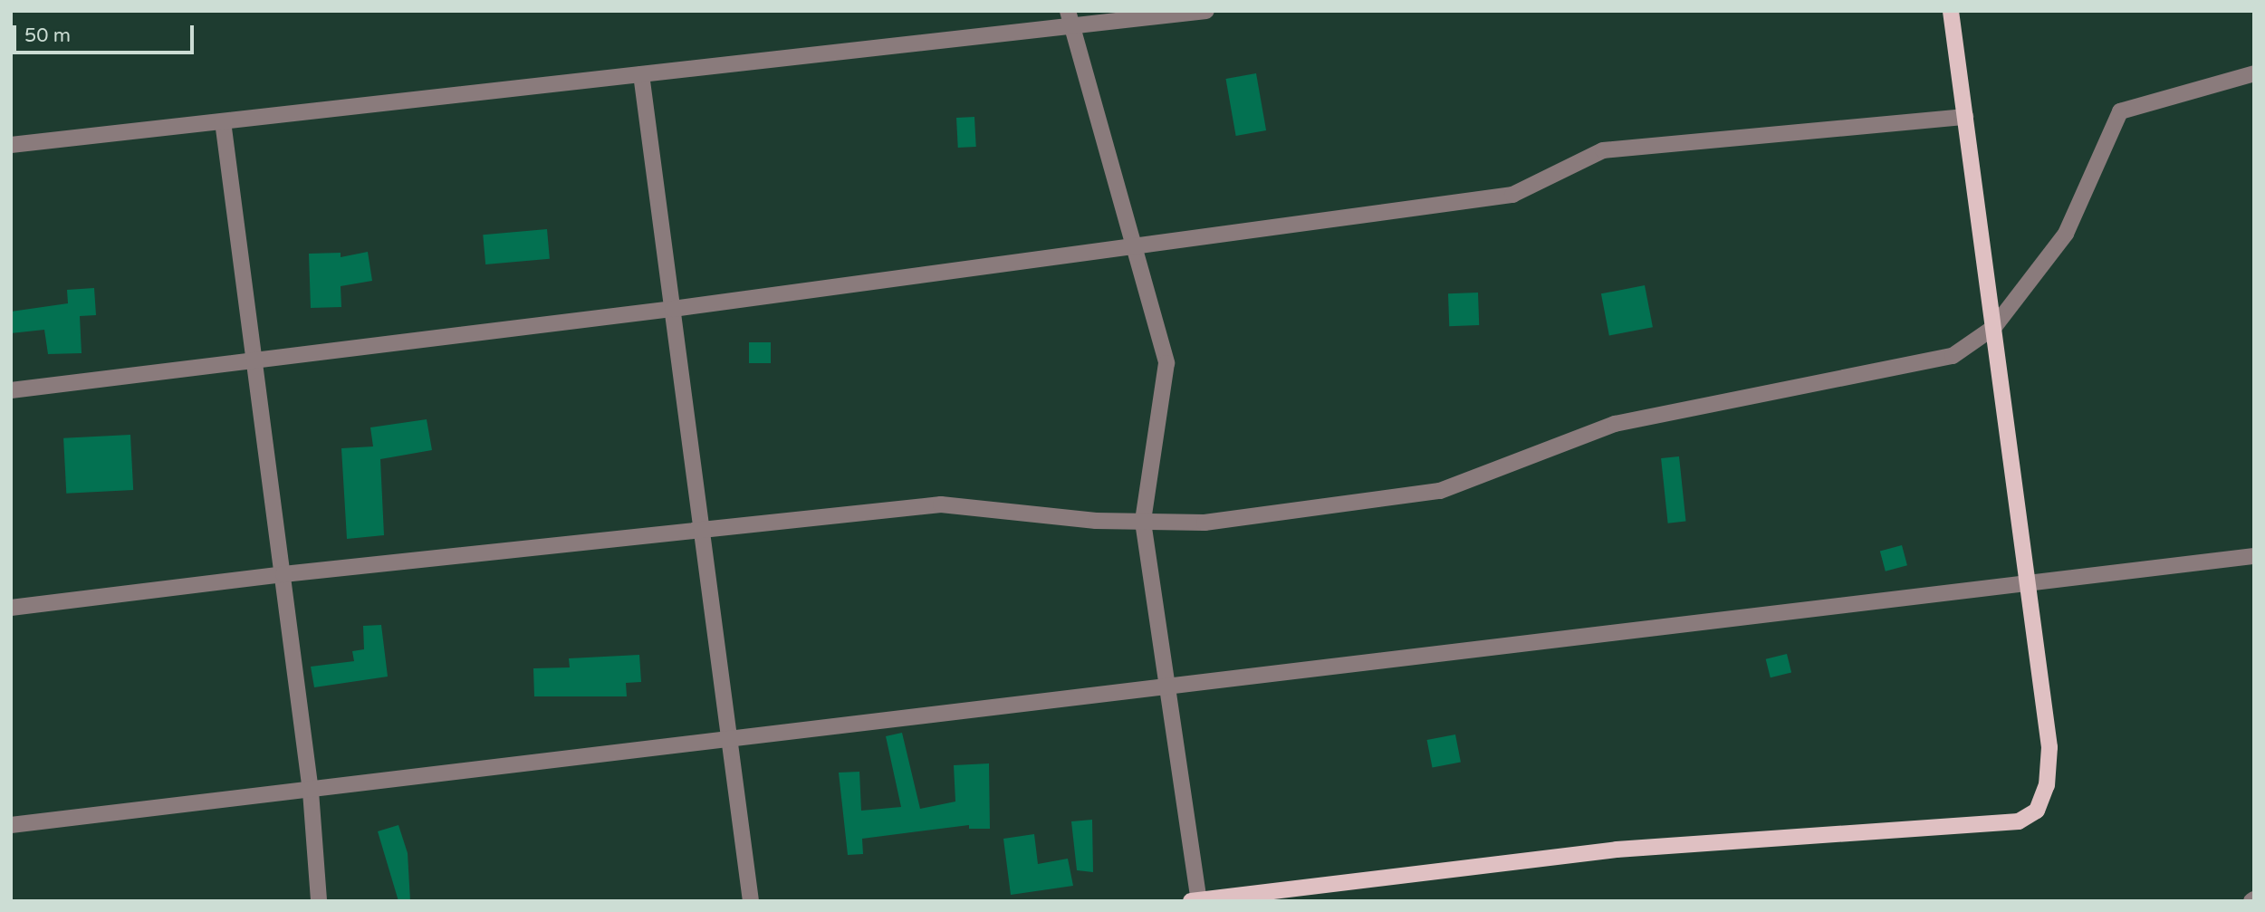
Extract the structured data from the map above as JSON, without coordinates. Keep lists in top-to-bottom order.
{
  "scale_bar": "50 m"
}
